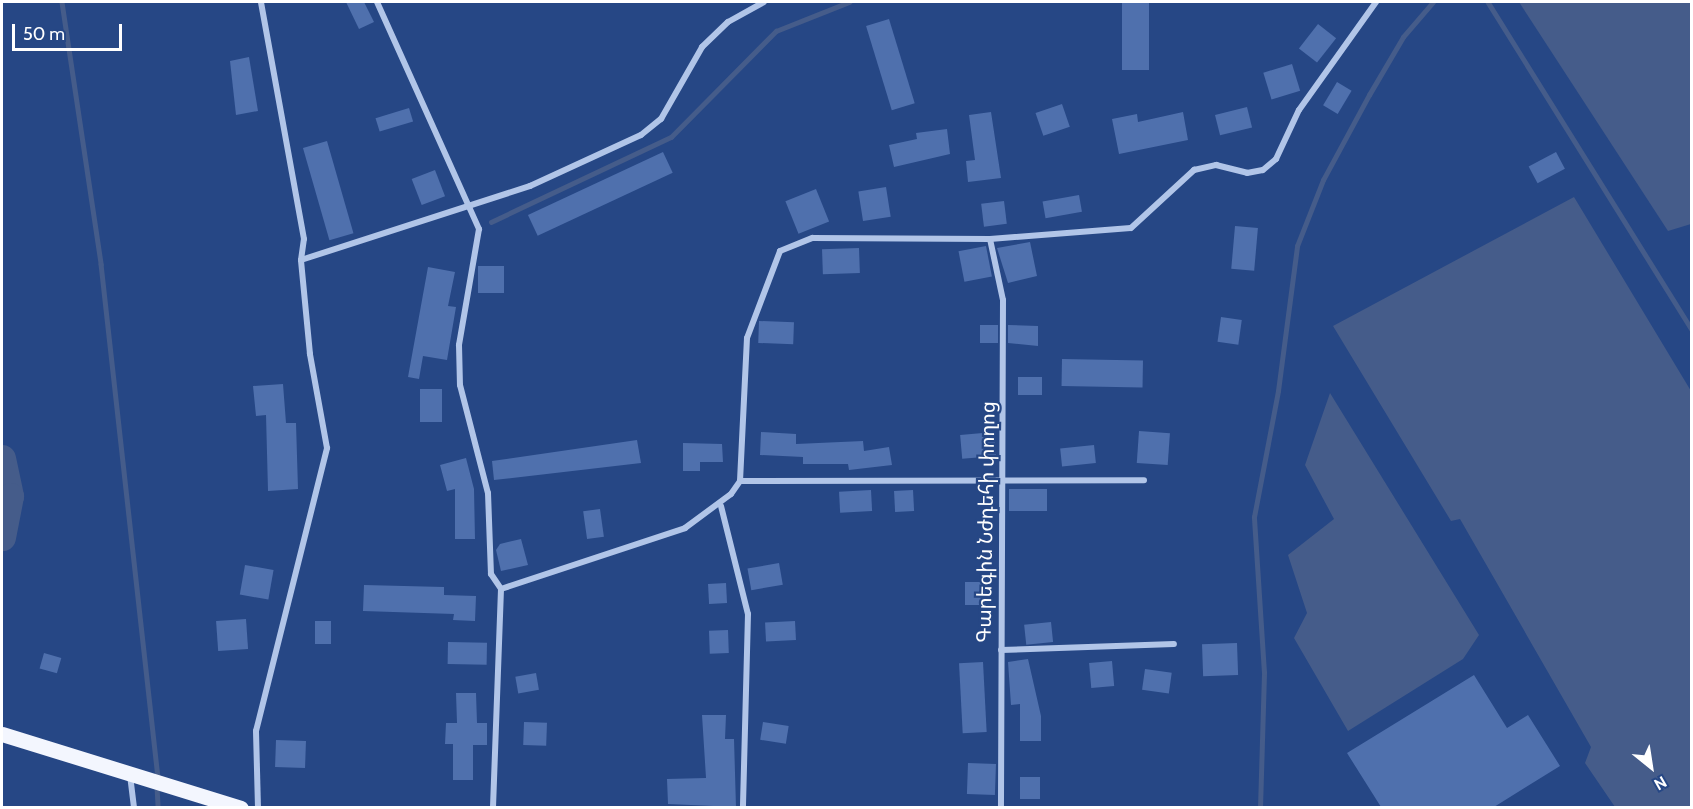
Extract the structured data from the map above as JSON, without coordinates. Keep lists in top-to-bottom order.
{
  "streets": {
    "street": ["Գարեգին Նժդեհի փողոց"]
  },
  "scale_bar": "50 m",
  "north": "bottom right"
}
